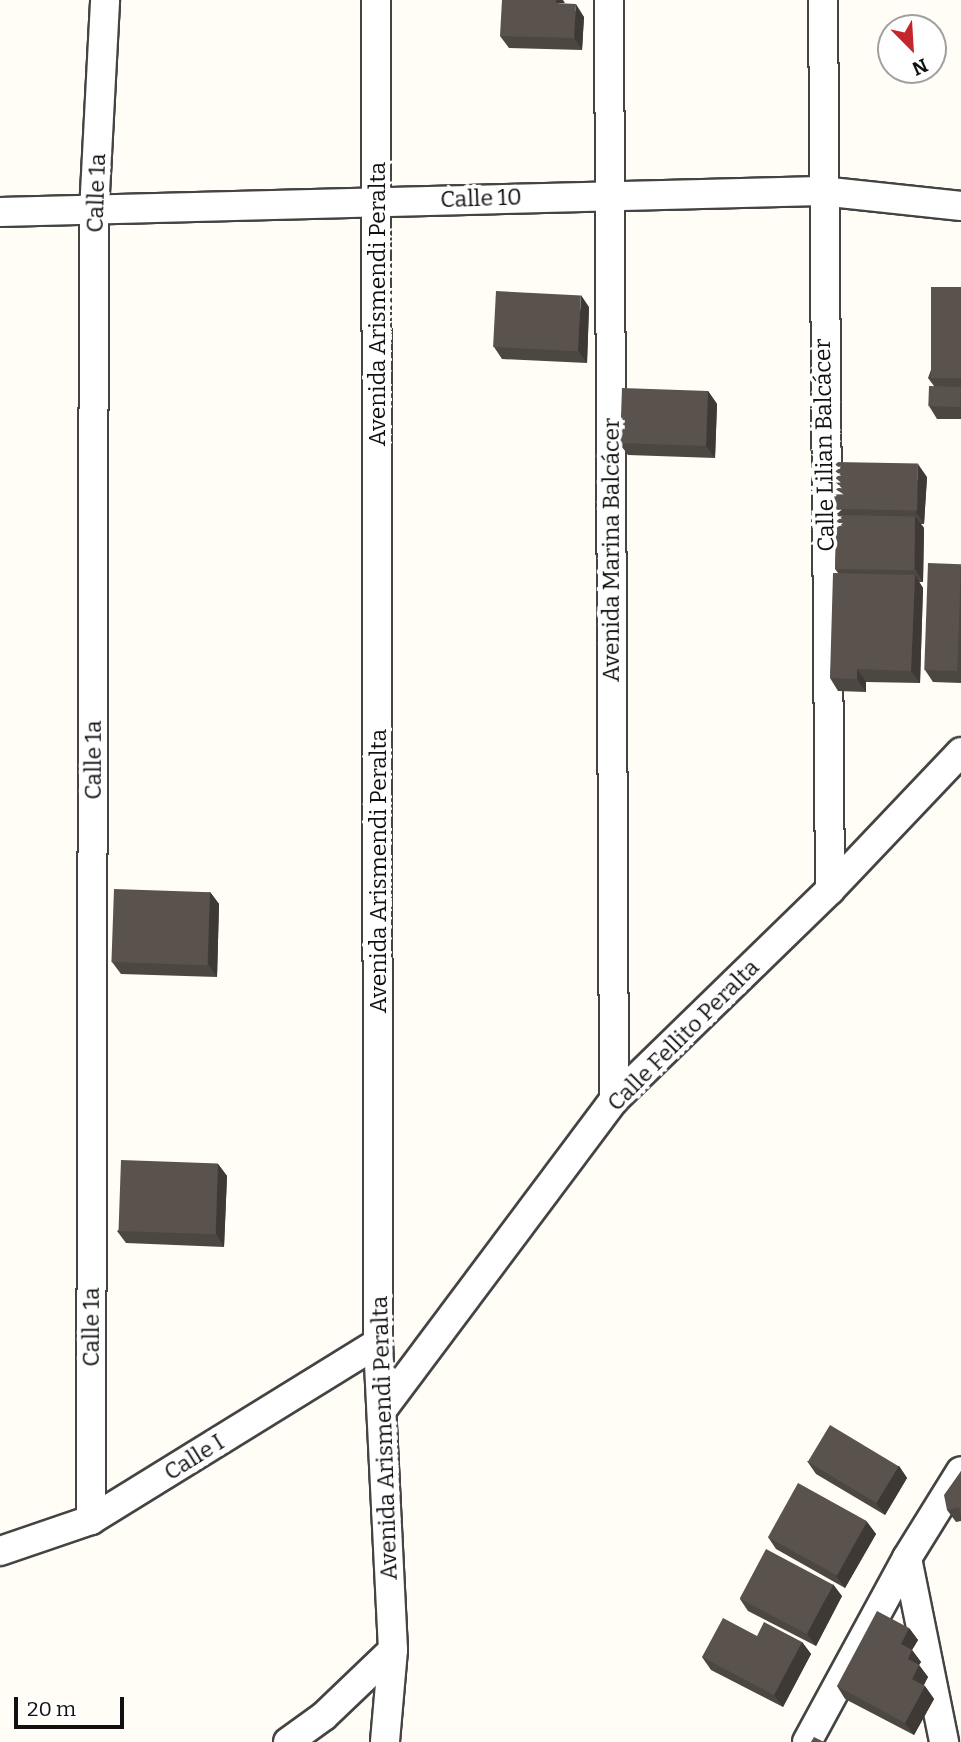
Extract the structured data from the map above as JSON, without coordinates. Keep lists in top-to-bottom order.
{
  "streets": {
    "street": [
      "Calle 1a",
      "Calle 10",
      "Avenida Arismendi Peralta",
      "Calle Lilian Balcácer",
      "Avenida Marina Balcácer",
      "Calle Fellito Peralta",
      "Calle I"
    ]
  },
  "crossings": [
    ["Calle 1a", "Calle 10"],
    ["Calle 1a", "Calle I"],
    ["Calle 10", "Avenida Arismendi Peralta"],
    ["Calle 10", "Calle Lilian Balcácer"],
    ["Calle 10", "Avenida Marina Balcácer"],
    ["Avenida Arismendi Peralta", "Calle Fellito Peralta"],
    ["Avenida Arismendi Peralta", "Calle I"],
    ["Calle Lilian Balcácer", "Calle Fellito Peralta"],
    ["Avenida Marina Balcácer", "Calle Fellito Peralta"]
  ],
  "scale_bar": "20 m",
  "north": "bottom right"
}
